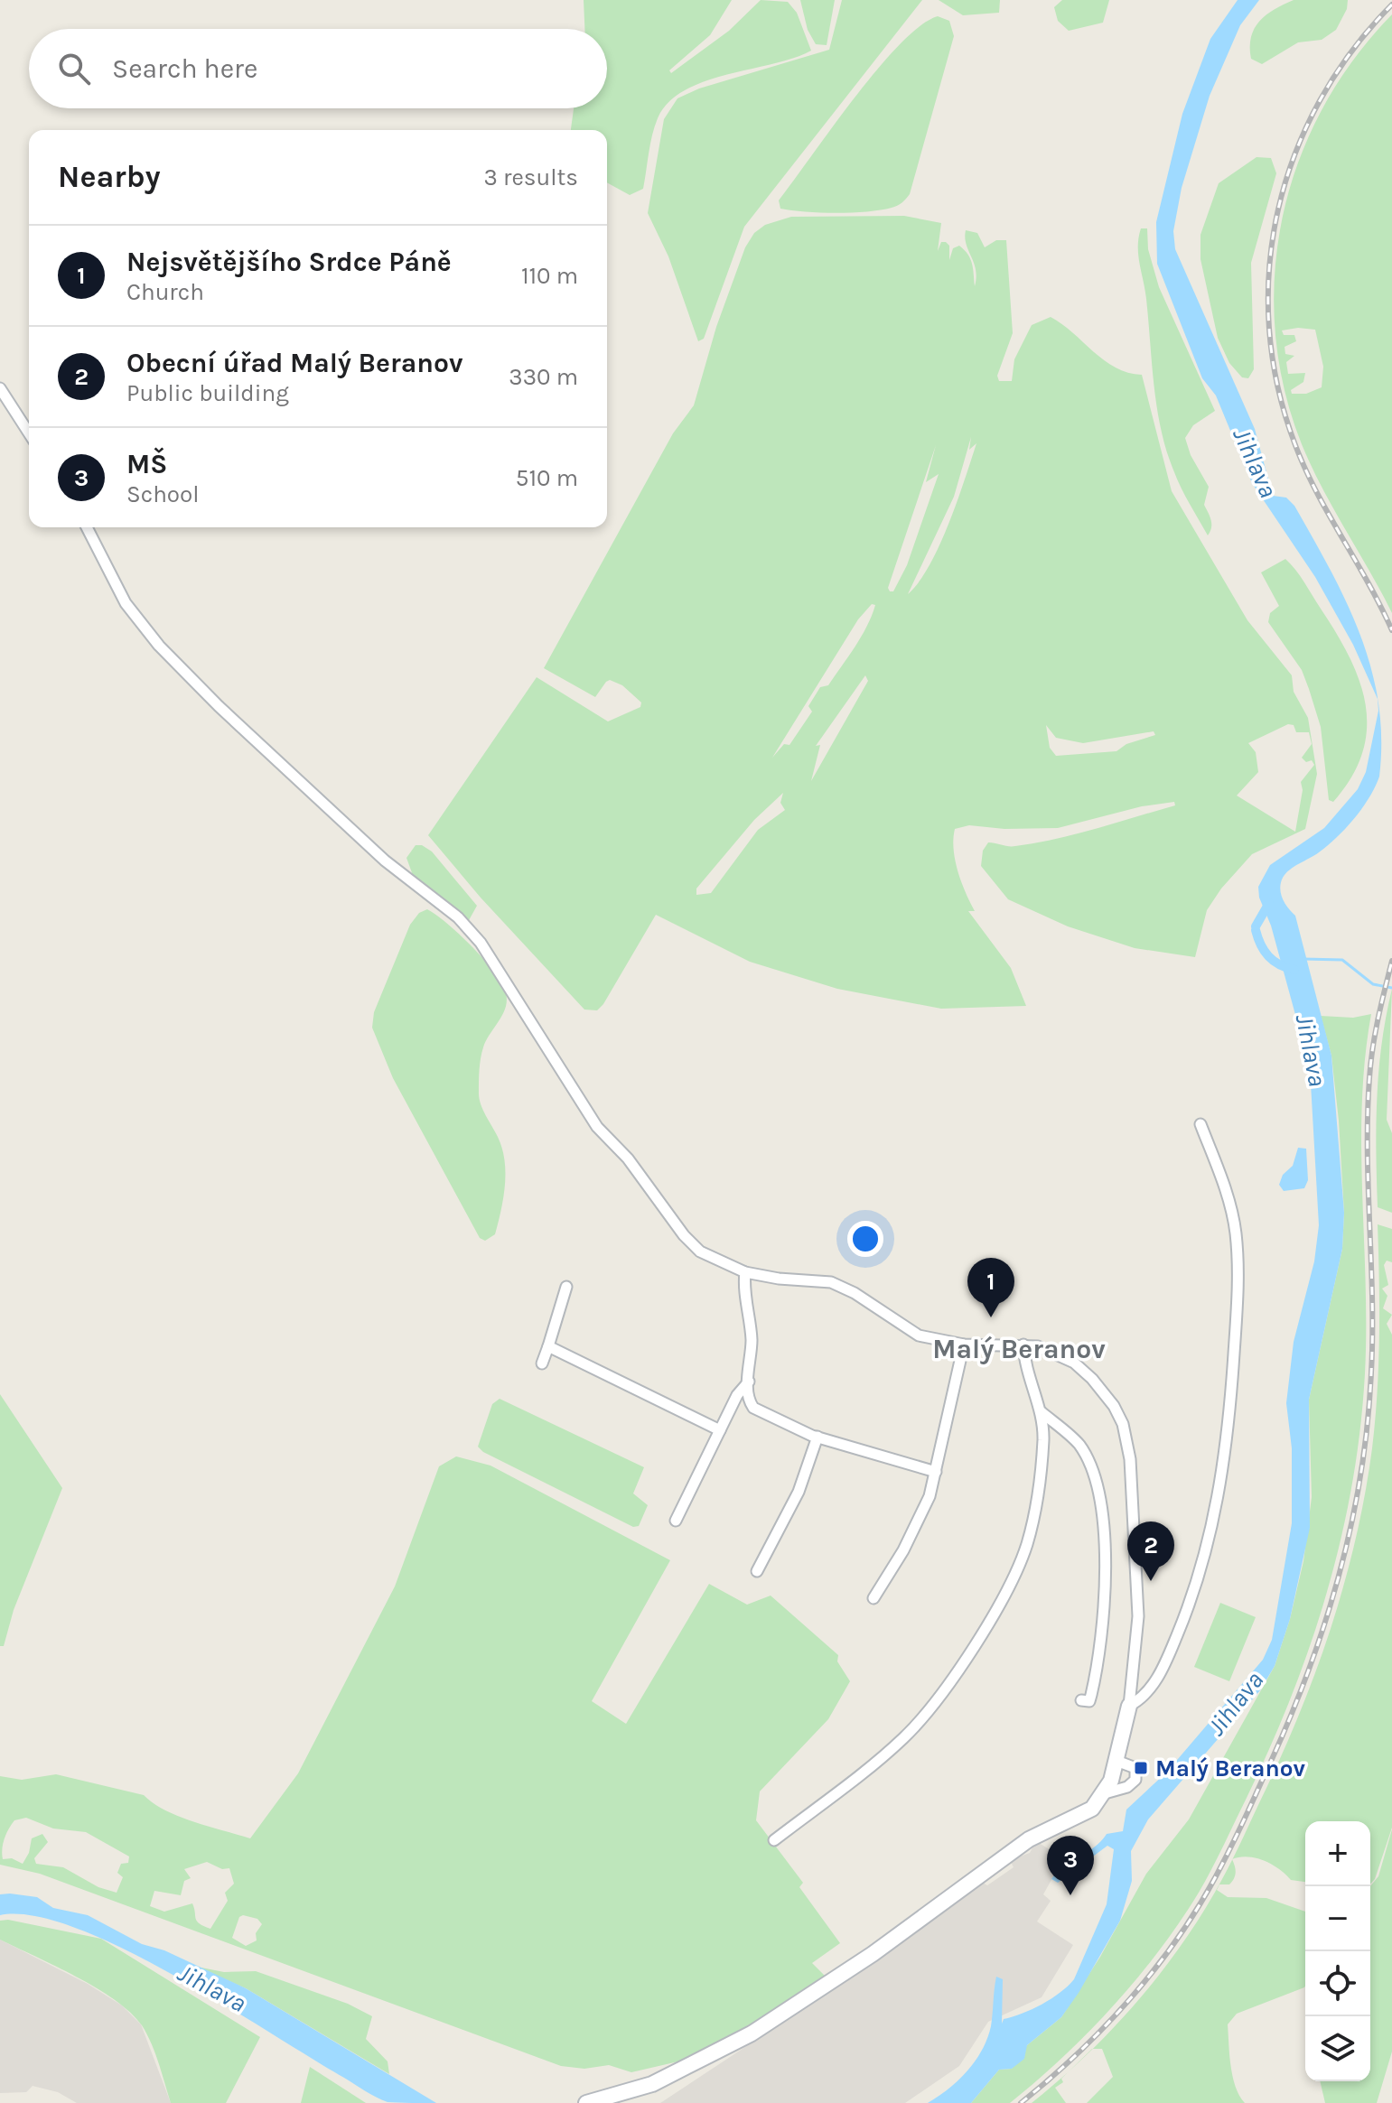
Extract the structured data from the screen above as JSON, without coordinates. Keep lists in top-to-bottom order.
{
  "districts": ["Malý Beranov"],
  "water": ["Jihlava"],
  "places": {
    "transit": ["Malý Beranov"]
  },
  "page": {
    "search": "Search here",
    "heading": ["Nearby", "3 results"],
    "list": [
      {
        "mark": "1",
        "name": "Nejsvětějšího Srdce Páně",
        "note": "Church",
        "value": "110 m"
      },
      {
        "mark": "2",
        "name": "Obecní úřad Malý Beranov",
        "note": "Public building",
        "value": "330 m"
      },
      {
        "mark": "3",
        "name": "MŠ",
        "note": "School",
        "value": "510 m"
      }
    ],
    "pins": ["1", "2", "3"],
    "map_buttons": ["+", "−"]
  }
}
